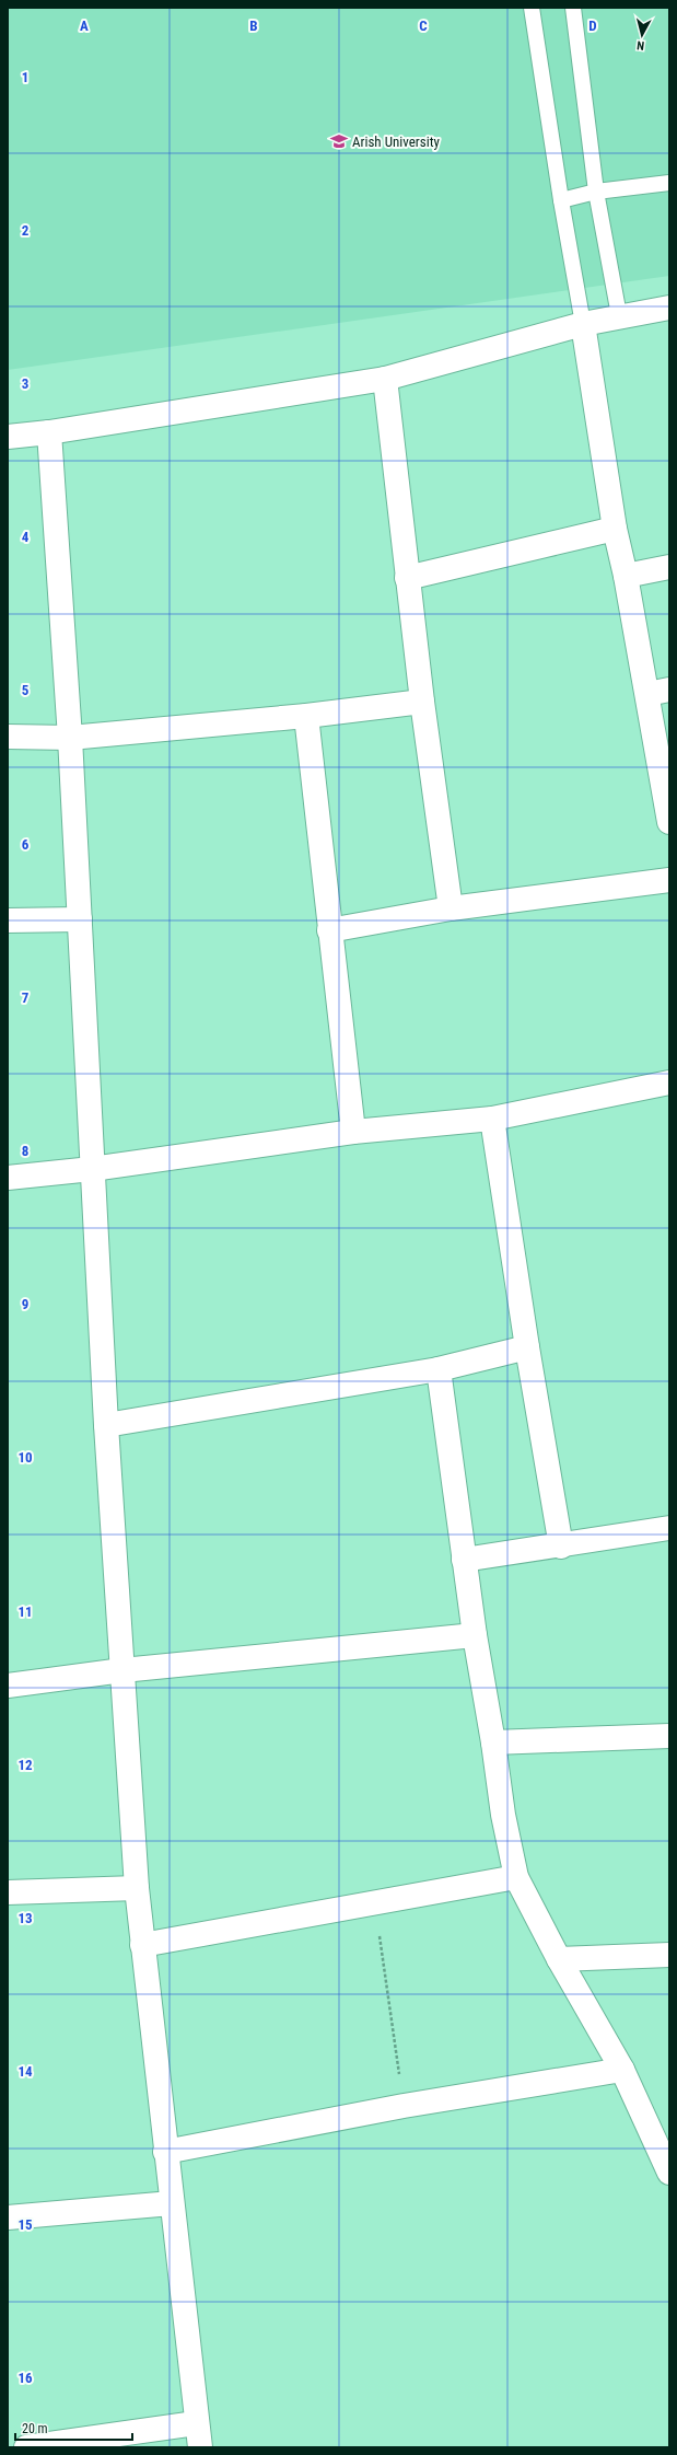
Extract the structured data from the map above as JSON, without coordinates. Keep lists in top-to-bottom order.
{
  "places": {
    "school or university": ["Arish University"]
  },
  "scale_bar": "20 m",
  "north": "bottom",
  "grid": {
    "columns": [
      "A",
      "B",
      "C",
      "D"
    ],
    "rows": [
      "1",
      "2",
      "3",
      "4",
      "5",
      "6",
      "7",
      "8",
      "9",
      "10",
      "11",
      "12",
      "13",
      "14",
      "15",
      "16"
    ]
  }
}
